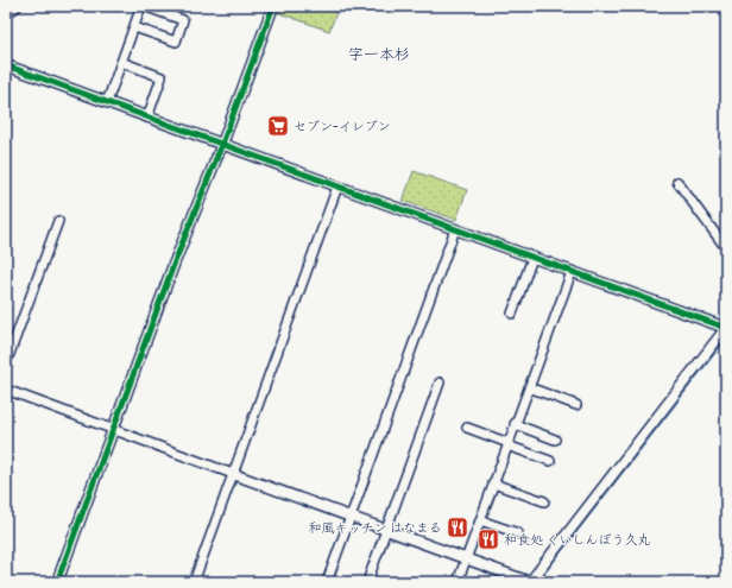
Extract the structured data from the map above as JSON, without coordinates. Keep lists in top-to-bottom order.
{
  "districts": ["字一本杉"],
  "places": {
    "supermarket": ["セブン-イレブン"],
    "restaurant": ["和風キッチン はなまる", "和食処 くいしんぼう久丸"]
  }
}
